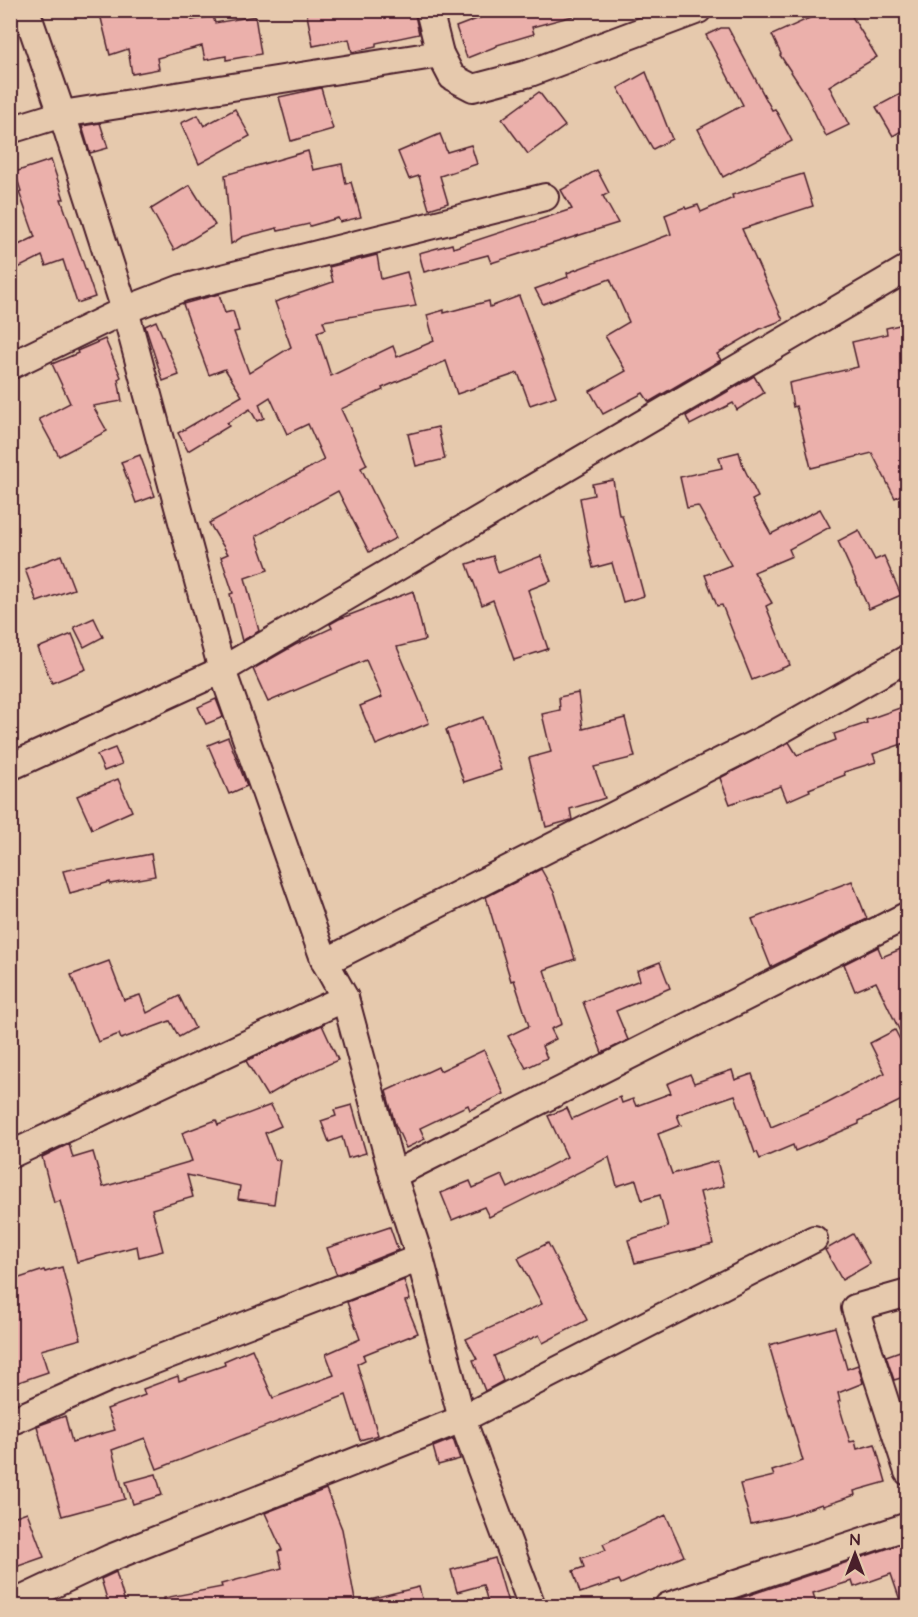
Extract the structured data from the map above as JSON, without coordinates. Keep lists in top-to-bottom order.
{
  "north": "top"
}
